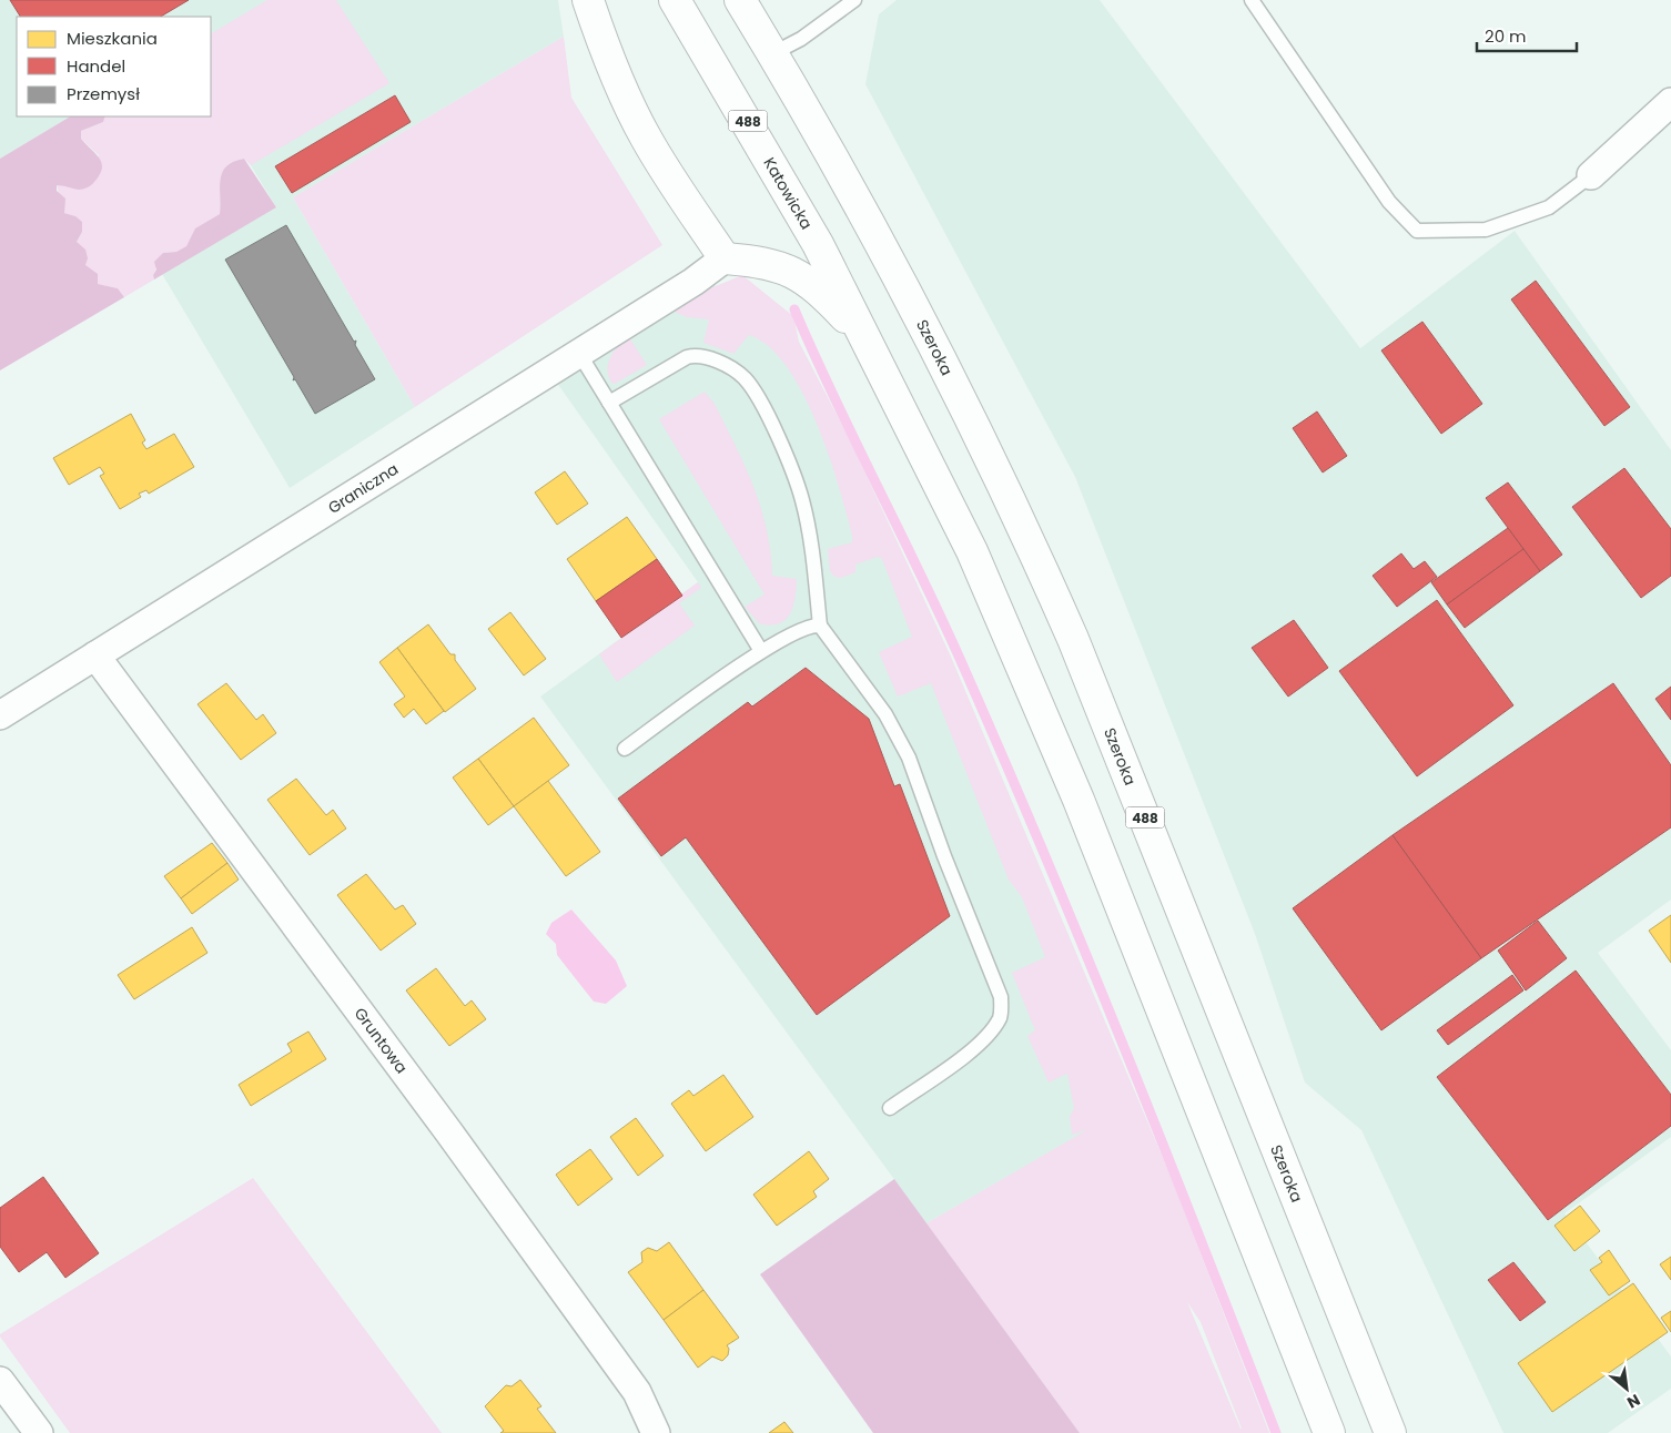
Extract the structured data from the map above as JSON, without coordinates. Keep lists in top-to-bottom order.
{
  "streets": {
    "main road": ["488", "Katowicka", "Szeroka"],
    "street": ["Graniczna", "Gruntowa"]
  },
  "crossings": [
    ["488", "Katowicka"],
    ["488", "Szeroka"],
    ["Graniczna", "Gruntowa"]
  ],
  "legend": ["Mieszkania", "Handel", "Przemysł"],
  "scale_bar": "20 m",
  "north": "bottom right"
}
